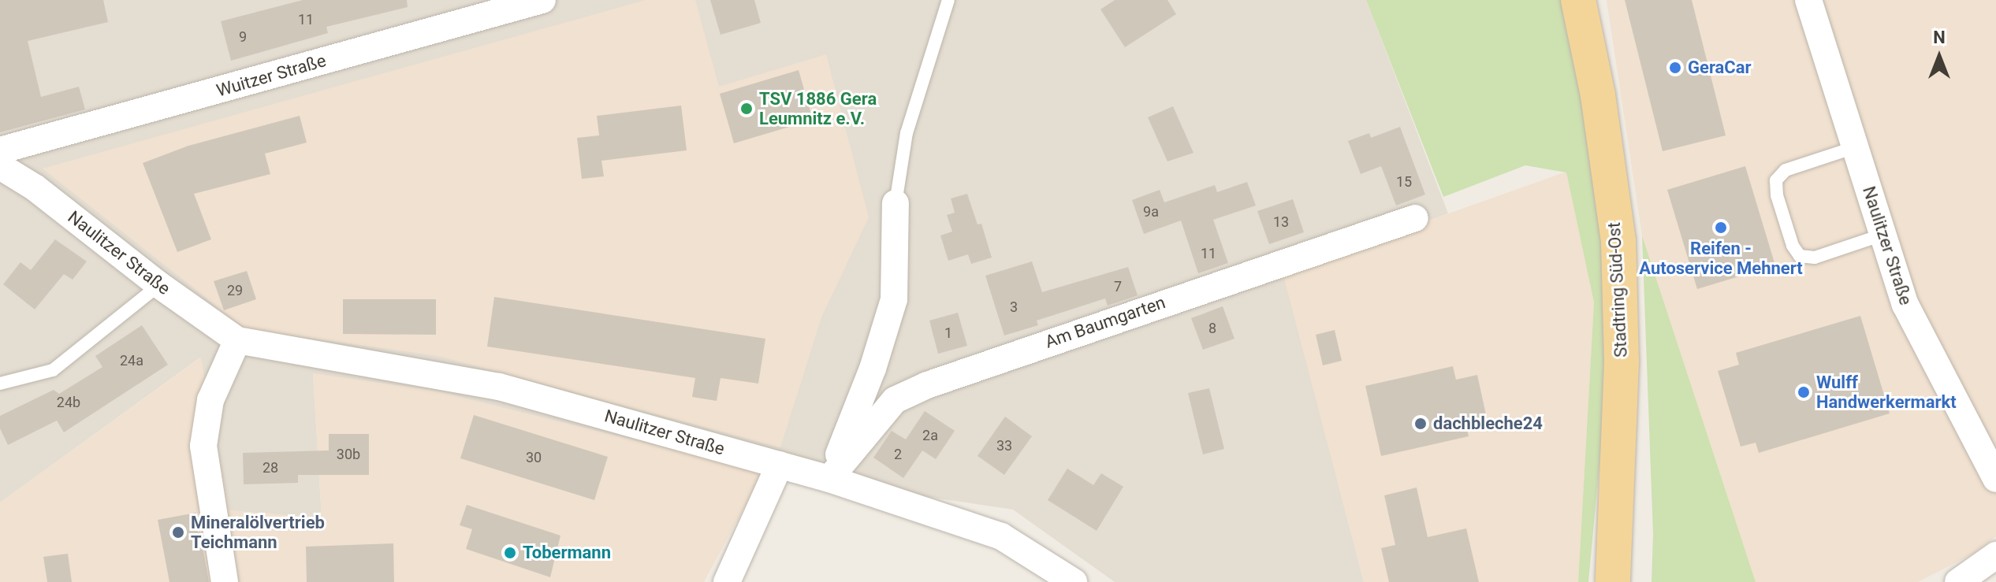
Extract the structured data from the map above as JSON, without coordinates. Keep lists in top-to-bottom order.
{
  "streets": {
    "main road": ["Stadtring Süd-Ost"],
    "street": ["Wuitzer Straße", "Naulitzer Straße", "Am Baumgarten"]
  },
  "crossings": [
    ["Naulitzer Straße", "Am Baumgarten"]
  ],
  "places": [
    "GeraCar",
    "TSV 1886 Gera Leumnitz e.V.",
    "Reifen - Autoservice Mehnert",
    "Wulff Handwerkermarkt",
    "dachbleche24",
    "Mineralölvertrieb Teichmann",
    "Tobermann"
  ],
  "house_numbers": [
    "11",
    "9",
    "15",
    "9a",
    "13",
    "11",
    "7",
    "29",
    "3",
    "8",
    "1",
    "24a",
    "24b",
    "2a",
    "33",
    "30b",
    "2",
    "30",
    "28"
  ],
  "north": "top"
}
